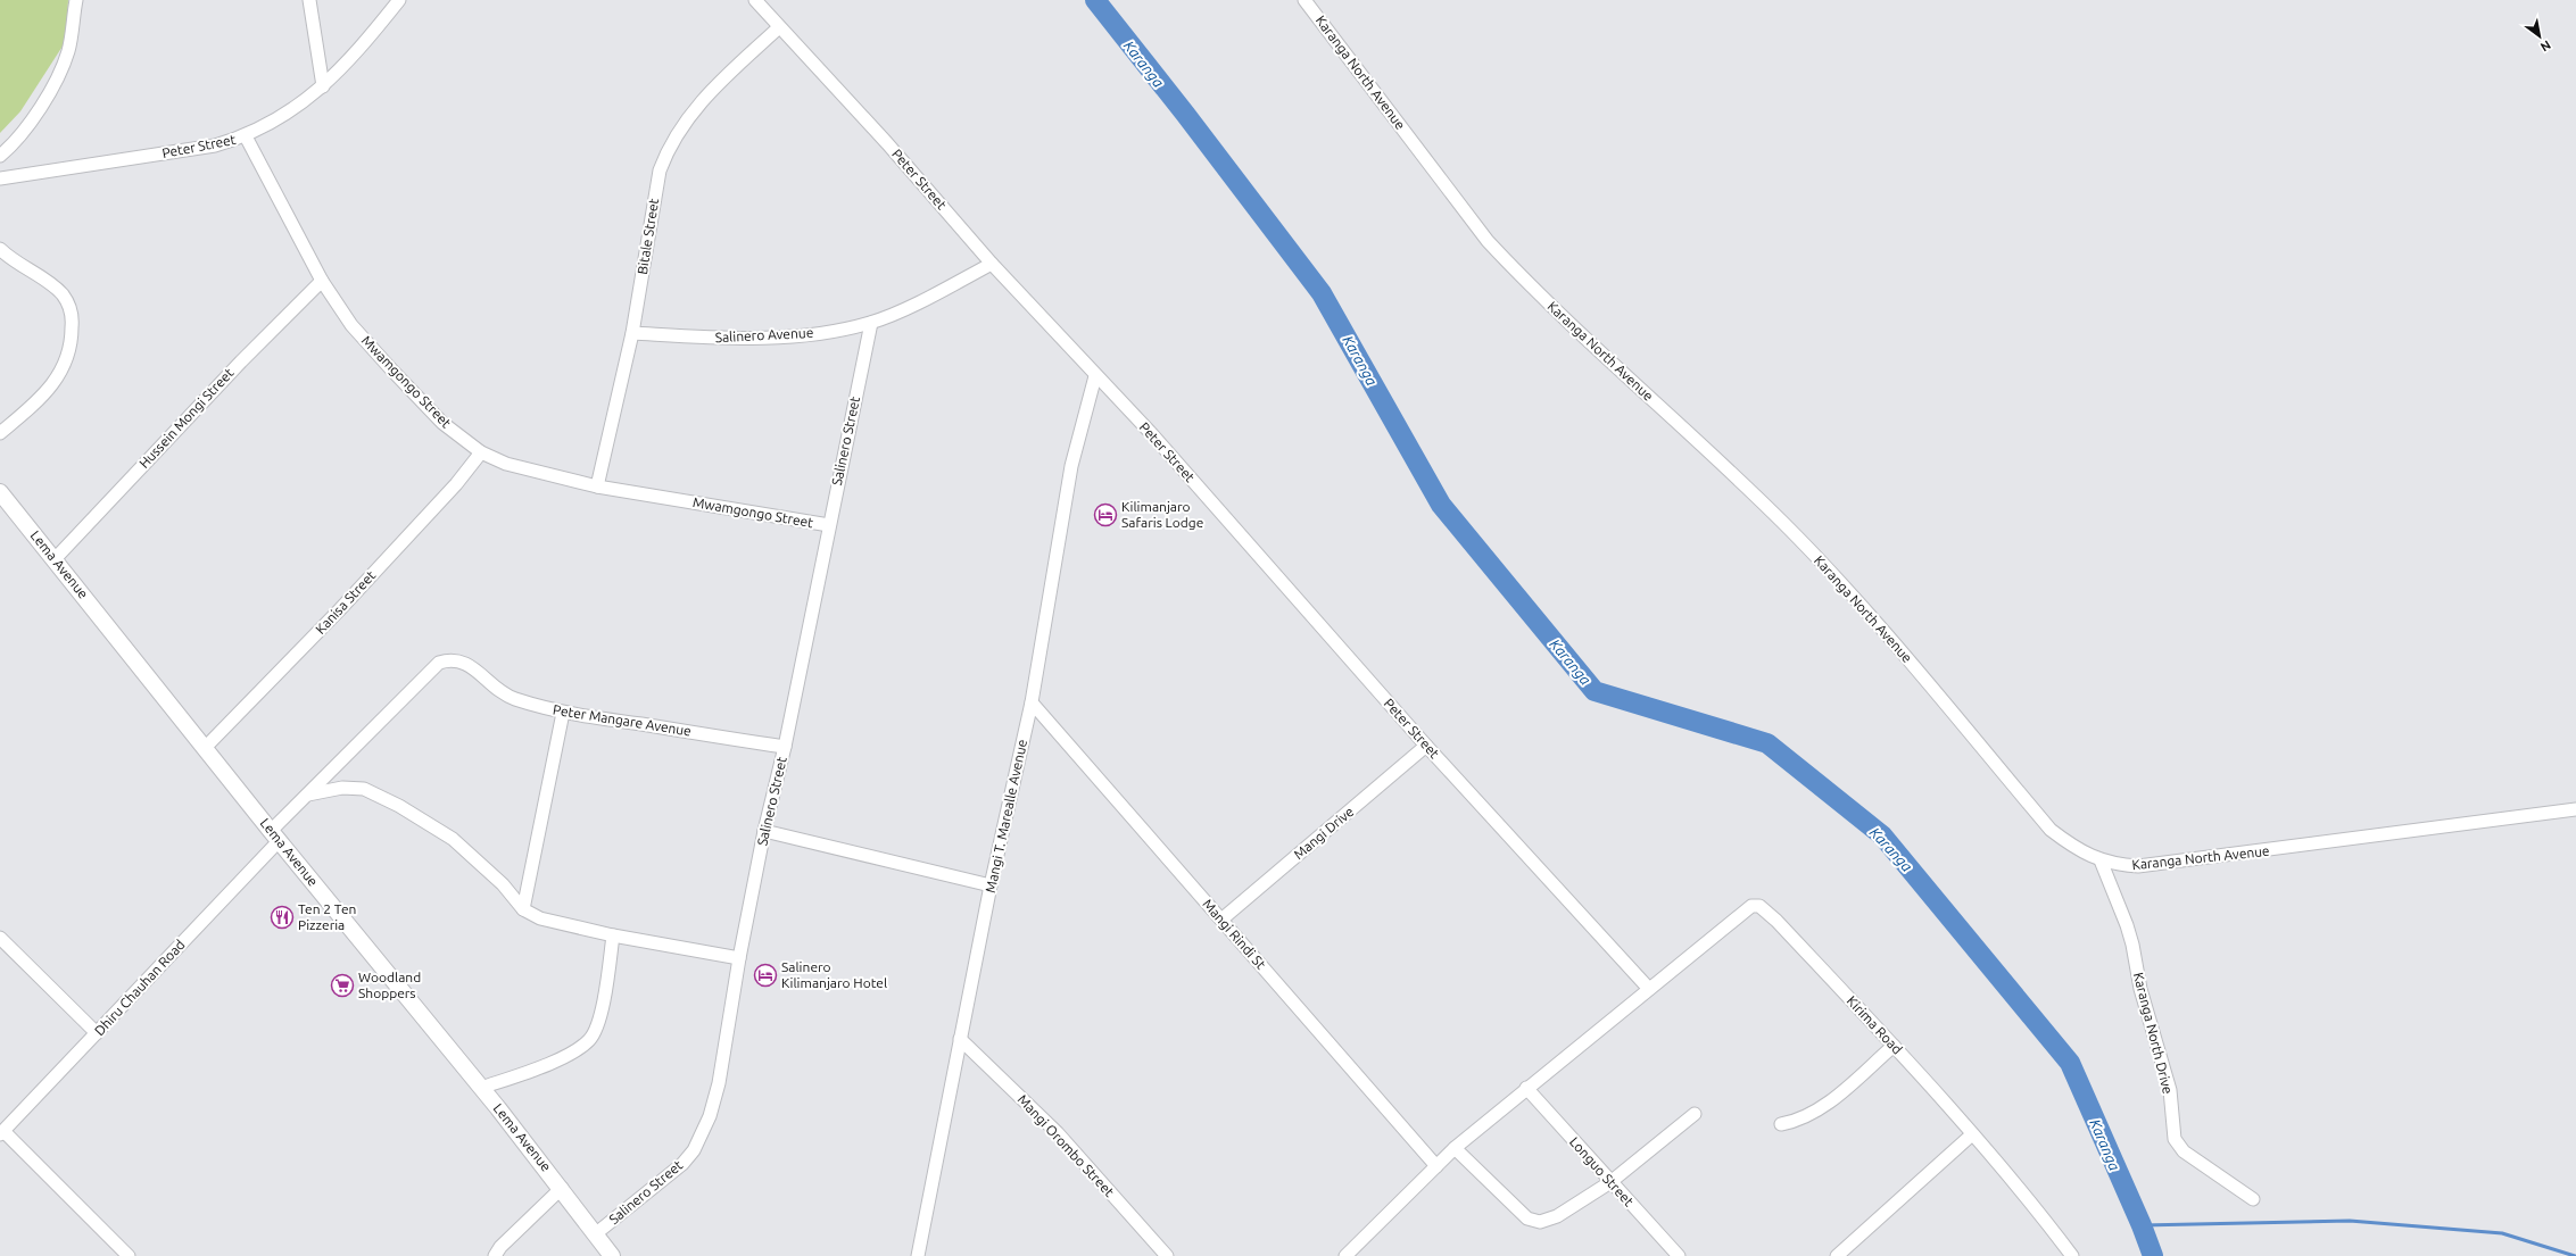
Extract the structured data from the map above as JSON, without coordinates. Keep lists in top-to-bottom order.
{
  "streets": {
    "main road": ["Lema Avenue"],
    "street": [
      "Karanga North Avenue",
      "Peter Street",
      "Bitale Street",
      "Salinero Avenue",
      "Mwamgongo Street",
      "Hussein Mongi Street",
      "Salinero Street",
      "Kanisa Street",
      "Peter Mangare Avenue",
      "Mangi T. Marealle Avenue",
      "Mangi Drive",
      "Mangi Rindi St",
      "Dhiru Chauhan Road",
      "Kirima Road",
      "Karanga North Drive",
      "Mangi Orombo Street",
      "Longuo Street"
    ]
  },
  "crossings": [
    ["Karanga North Avenue", "Karanga North Drive"],
    ["Peter Street", "Bitale Street"],
    ["Peter Street", "Salinero Avenue"],
    ["Peter Street", "Mwamgongo Street"],
    ["Peter Street", "Mangi T. Marealle Avenue"],
    ["Peter Street", "Mangi Drive"],
    ["Peter Street", "Kirima Road"],
    ["Bitale Street", "Salinero Avenue"],
    ["Bitale Street", "Mwamgongo Street"],
    ["Salinero Avenue", "Salinero Street"],
    ["Mwamgongo Street", "Hussein Mongi Street"],
    ["Mwamgongo Street", "Salinero Street"],
    ["Mwamgongo Street", "Kanisa Street"],
    ["Hussein Mongi Street", "Lema Avenue"],
    ["Salinero Street", "Lema Avenue"],
    ["Salinero Street", "Peter Mangare Avenue"],
    ["Lema Avenue", "Kanisa Street"],
    ["Lema Avenue", "Peter Mangare Avenue"],
    ["Lema Avenue", "Dhiru Chauhan Road"],
    ["Peter Mangare Avenue", "Dhiru Chauhan Road"],
    ["Mangi T. Marealle Avenue", "Mangi Rindi St"],
    ["Mangi T. Marealle Avenue", "Mangi Orombo Street"],
    ["Mangi Drive", "Mangi Rindi St"]
  ],
  "water": ["Karanga"],
  "places": {
    "hotel": ["Kilimanjaro Safaris Lodge", "Salinero Kilimanjaro Hotel"],
    "restaurant": ["Ten 2 Ten Pizzeria"],
    "supermarket": ["Woodland Shoppers"]
  },
  "north": "bottom right"
}
